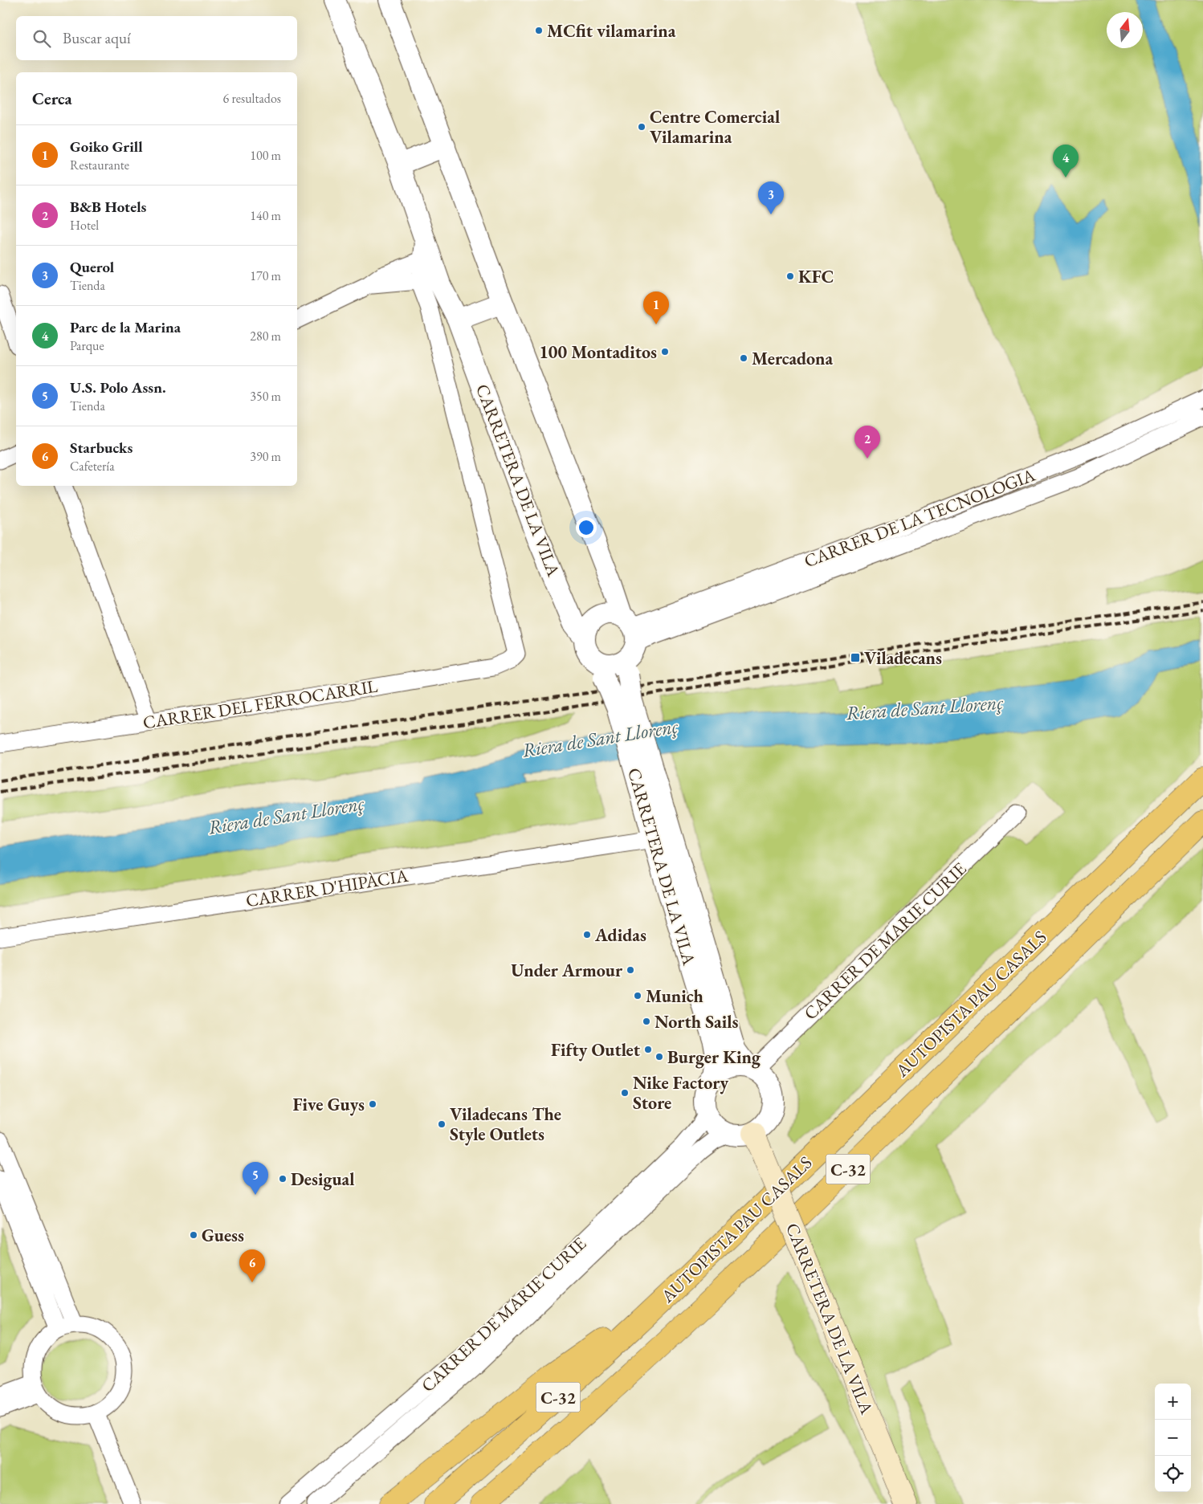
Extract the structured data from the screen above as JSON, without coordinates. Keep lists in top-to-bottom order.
{
  "streets": {
    "highway": ["AUTOPISTA PAU CASALS", "C-32"],
    "main road": ["CARRETERA DE LA VILA"],
    "street": [
      "CARRER DE LA TECNOLOGIA",
      "CARRER DEL FERROCARRIL",
      "CARRER D'HIPÀCIA",
      "CARRER DE MARIE CURIE"
    ]
  },
  "crossings": [
    ["CARRETERA DE LA VILA", "CARRER DE LA TECNOLOGIA"],
    ["CARRETERA DE LA VILA", "CARRER D'HIPÀCIA"],
    ["CARRETERA DE LA VILA", "CARRER DE MARIE CURIE"]
  ],
  "water": ["Riera de Sant Llorenç"],
  "places": {
    "other": [
      "MCfit vilamarina",
      "Centre Comercial Vilamarina",
      "KFC",
      "100 Montaditos",
      "Mercadona",
      "Adidas",
      "Under Armour",
      "Munich",
      "North Sails",
      "Fifty Outlet",
      "Burger King",
      "Nike Factory Store",
      "Five Guys",
      "Viladecans The Style Outlets",
      "Desigual",
      "Guess"
    ],
    "transit": ["Viladecans"]
  },
  "north": "top",
  "page": {
    "search": "Buscar aquí",
    "heading": ["Cerca", "6 resultados"],
    "list": [
      {
        "mark": "1",
        "name": "Goiko Grill",
        "note": "Restaurante",
        "value": "100 m"
      },
      {
        "mark": "2",
        "name": "B&B Hotels",
        "note": "Hotel",
        "value": "140 m"
      },
      {
        "mark": "3",
        "name": "Querol",
        "note": "Tienda",
        "value": "170 m"
      },
      {
        "mark": "4",
        "name": "Parc de la Marina",
        "note": "Parque",
        "value": "280 m"
      },
      {
        "mark": "5",
        "name": "U.S. Polo Assn.",
        "note": "Tienda",
        "value": "350 m"
      },
      {
        "mark": "6",
        "name": "Starbucks",
        "note": "Cafetería",
        "value": "390 m"
      }
    ],
    "pins": [
      "4",
      "3",
      "1",
      "2",
      "5",
      "6"
    ],
    "map_buttons": ["+", "−"]
  }
}
